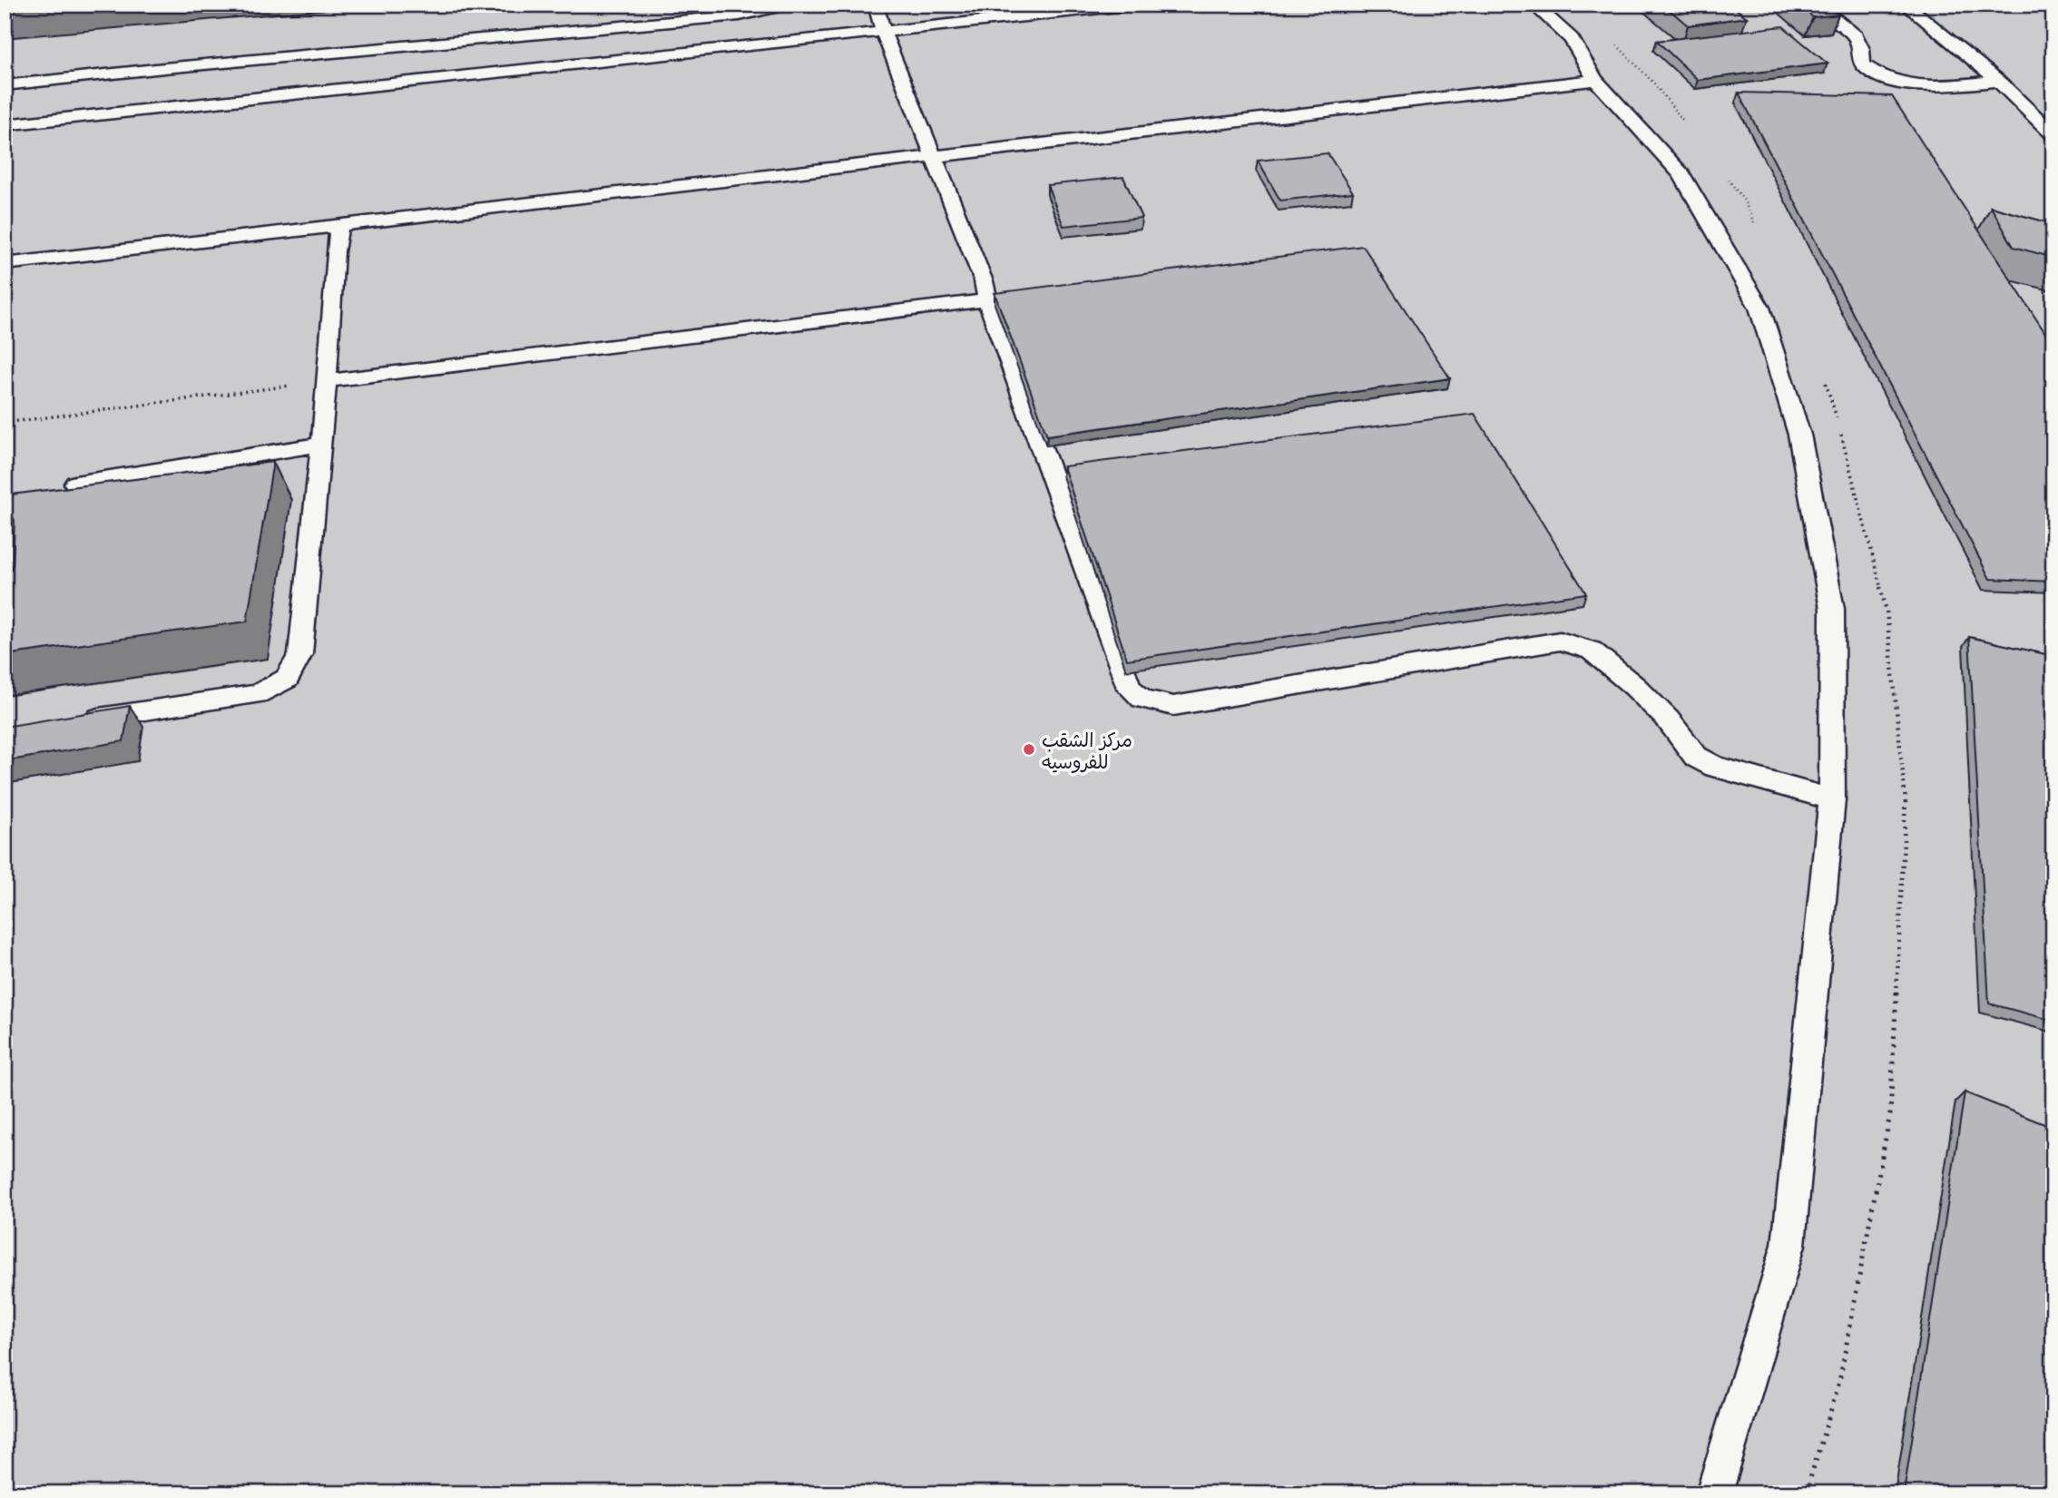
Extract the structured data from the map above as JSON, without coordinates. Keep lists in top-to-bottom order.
{
  "places": ["مركز الشقب للفروسيه"]
}
